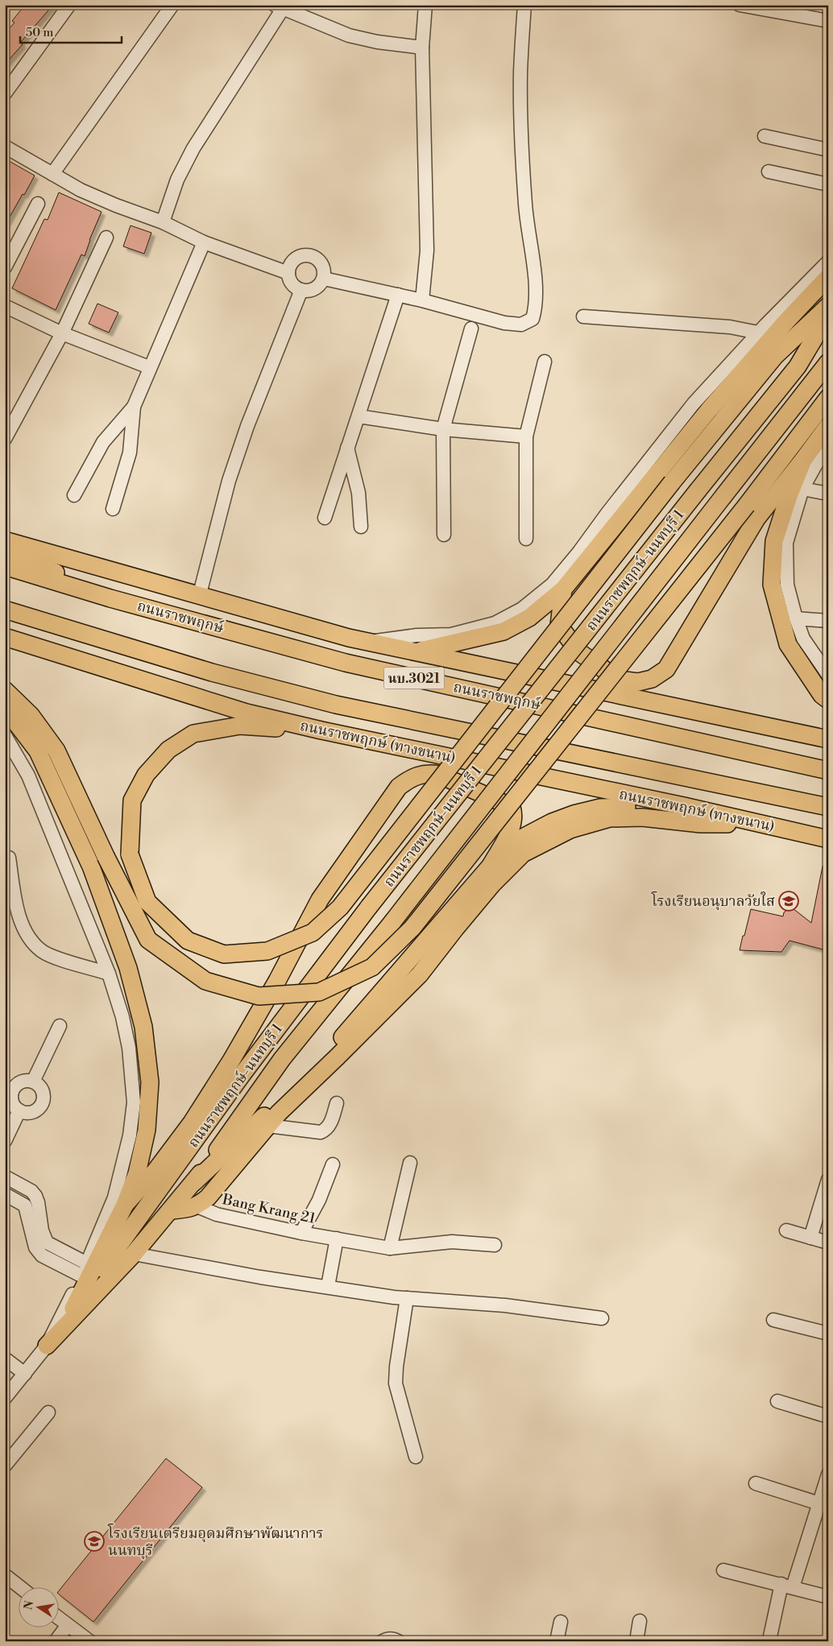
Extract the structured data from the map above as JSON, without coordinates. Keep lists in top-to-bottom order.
{
  "streets": {
    "main road": [
      "ถนนราชพฤกษ์-นนทบุรี 1",
      "ถนนราชพฤกษ์",
      "นบ.3021",
      "ถนนราชพฤกษ์ (ทางขนาน)"
    ],
    "street": ["Bang Krang 21"]
  },
  "places": {
    "school or university": ["โรงเรียนอนุบาลวัยใส", "โรงเรียนเตรียมอุดมศึกษาพัฒนาการ นนทบุรี"]
  },
  "scale_bar": "50 m",
  "north": "left"
}
